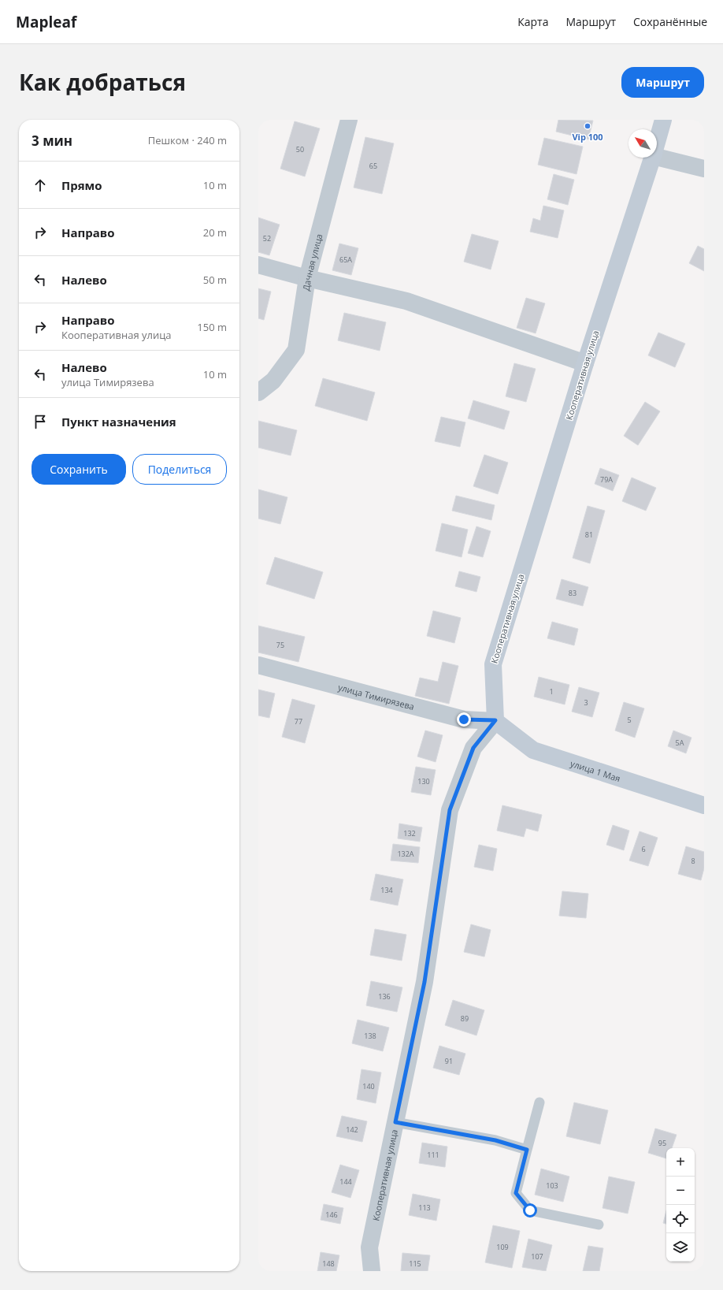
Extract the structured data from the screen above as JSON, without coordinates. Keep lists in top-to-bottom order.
{
  "streets": {
    "street": [
      "Дачная улица",
      "Кооперативная улица",
      "улица Тимирязева",
      "улица 1 Мая"
    ]
  },
  "crossings": [
    ["Кооперативная улица", "улица Тимирязева"],
    ["Кооперативная улица", "улица 1 Мая"],
    ["улица Тимирязева", "улица 1 Мая"]
  ],
  "places": ["Vip 100"],
  "house_numbers": [
    "50",
    "65",
    "52",
    "65А",
    "79А",
    "81",
    "83",
    "75",
    "1",
    "3",
    "5",
    "77",
    "5А",
    "130",
    "132",
    "6",
    "132А",
    "8",
    "134",
    "136",
    "89",
    "138",
    "91",
    "140",
    "142",
    "95",
    "111",
    "144",
    "103",
    "113",
    "146",
    "109",
    "107",
    "148",
    "115"
  ],
  "north": "top left",
  "page": {
    "header": "Mapleaf",
    "nav": ["Карта", "Маршрут", "Сохранённые"],
    "title": "Как добраться",
    "buttons": [
      "Маршрут",
      ["Сохранить", "Поделиться"]
    ],
    "heading": ["3 мин", "Пешком · 240 m"],
    "list": [
      ["Прямо", "10 m"],
      ["Направо", "20 m"],
      ["Налево", "50 m"],
      ["Направо", "Кооперативная улица", "150 m"],
      ["Налево", "улица Тимирязева", "10 m"],
      "Пункт назначения"
    ],
    "map_buttons": ["+", "−"]
  }
}
